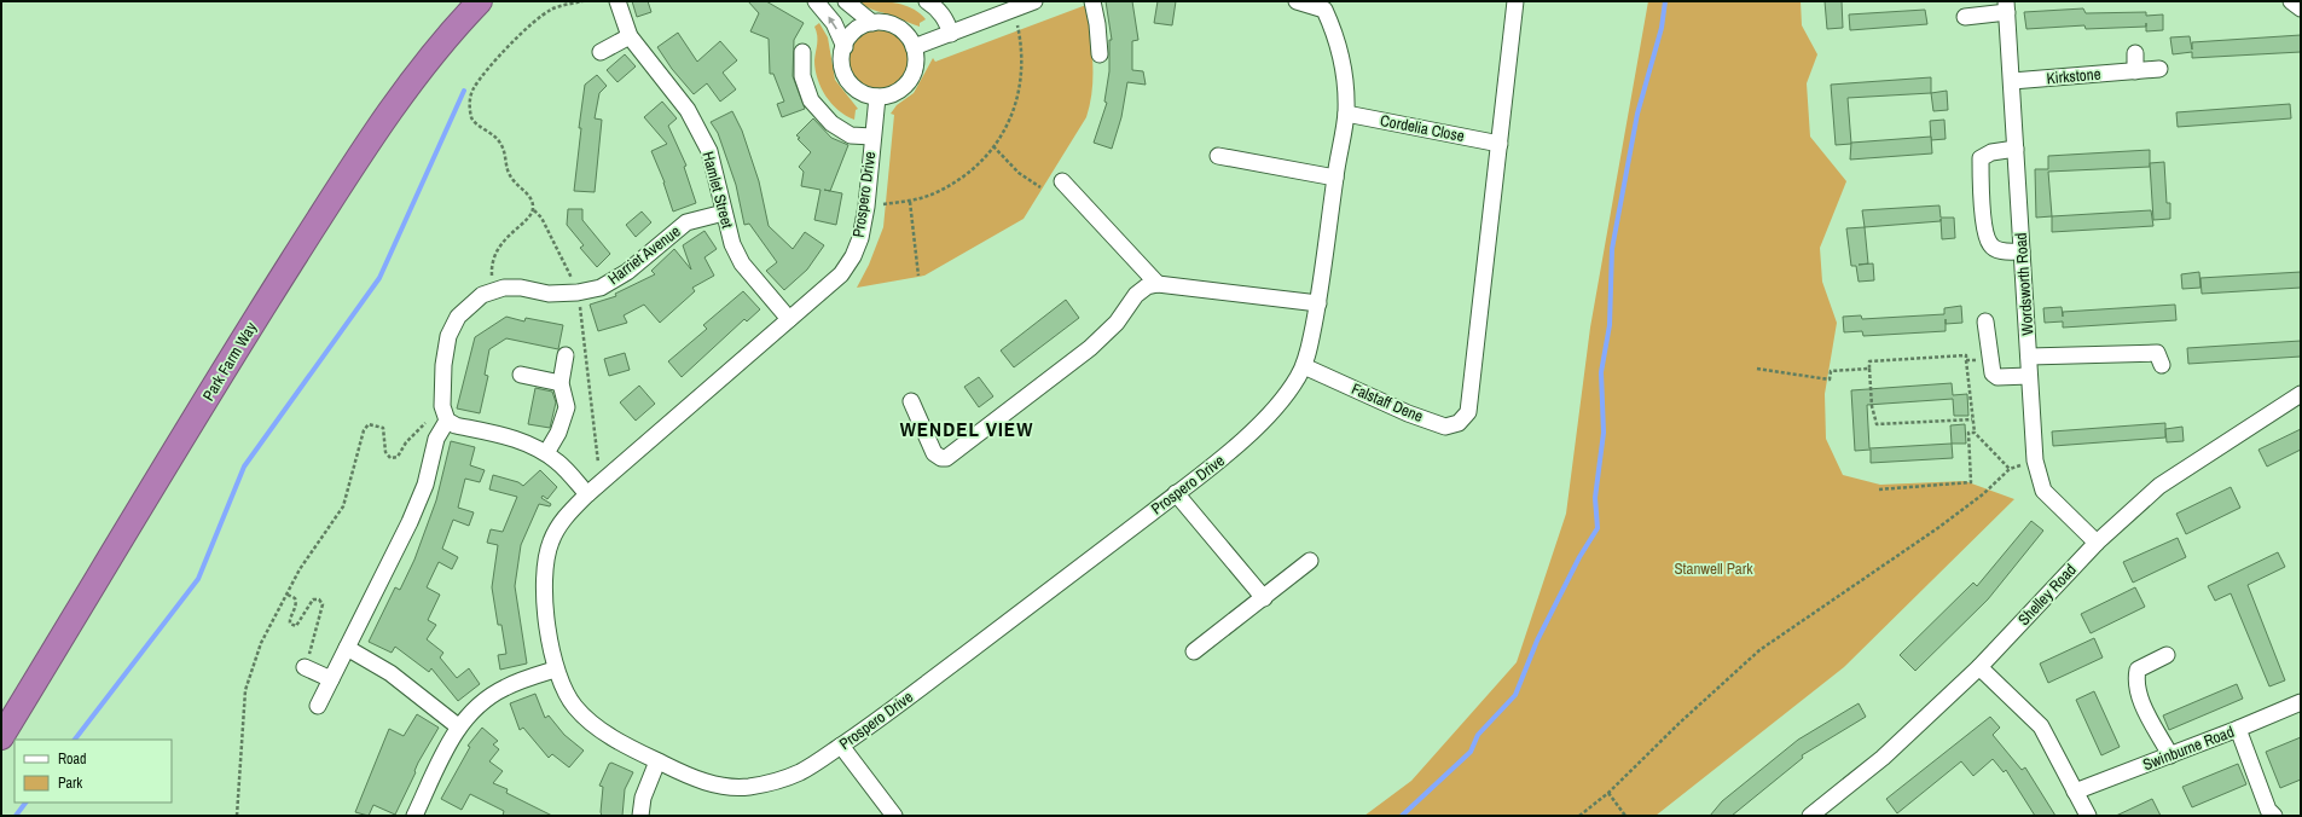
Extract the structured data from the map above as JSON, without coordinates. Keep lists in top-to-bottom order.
{
  "streets": {
    "highway": ["Park Farm Way"],
    "street": [
      "Kirkstone",
      "Cordelia Close",
      "Hamlet Street",
      "Prospero Drive",
      "Harriet Avenue",
      "Wordsworth Road",
      "Falstaff Dene",
      "Shelley Road",
      "Swinburne Road"
    ]
  },
  "crossings": [
    ["Kirkstone", "Wordsworth Road"],
    ["Cordelia Close", "Prospero Drive"],
    ["Cordelia Close", "Falstaff Dene"],
    ["Hamlet Street", "Prospero Drive"],
    ["Hamlet Street", "Harriet Avenue"],
    ["Prospero Drive", "Falstaff Dene"],
    ["Wordsworth Road", "Shelley Road"]
  ],
  "districts": ["WENDEL VIEW"],
  "parks": ["Stanwell Park"],
  "legend": ["Road", "Park"]
}
